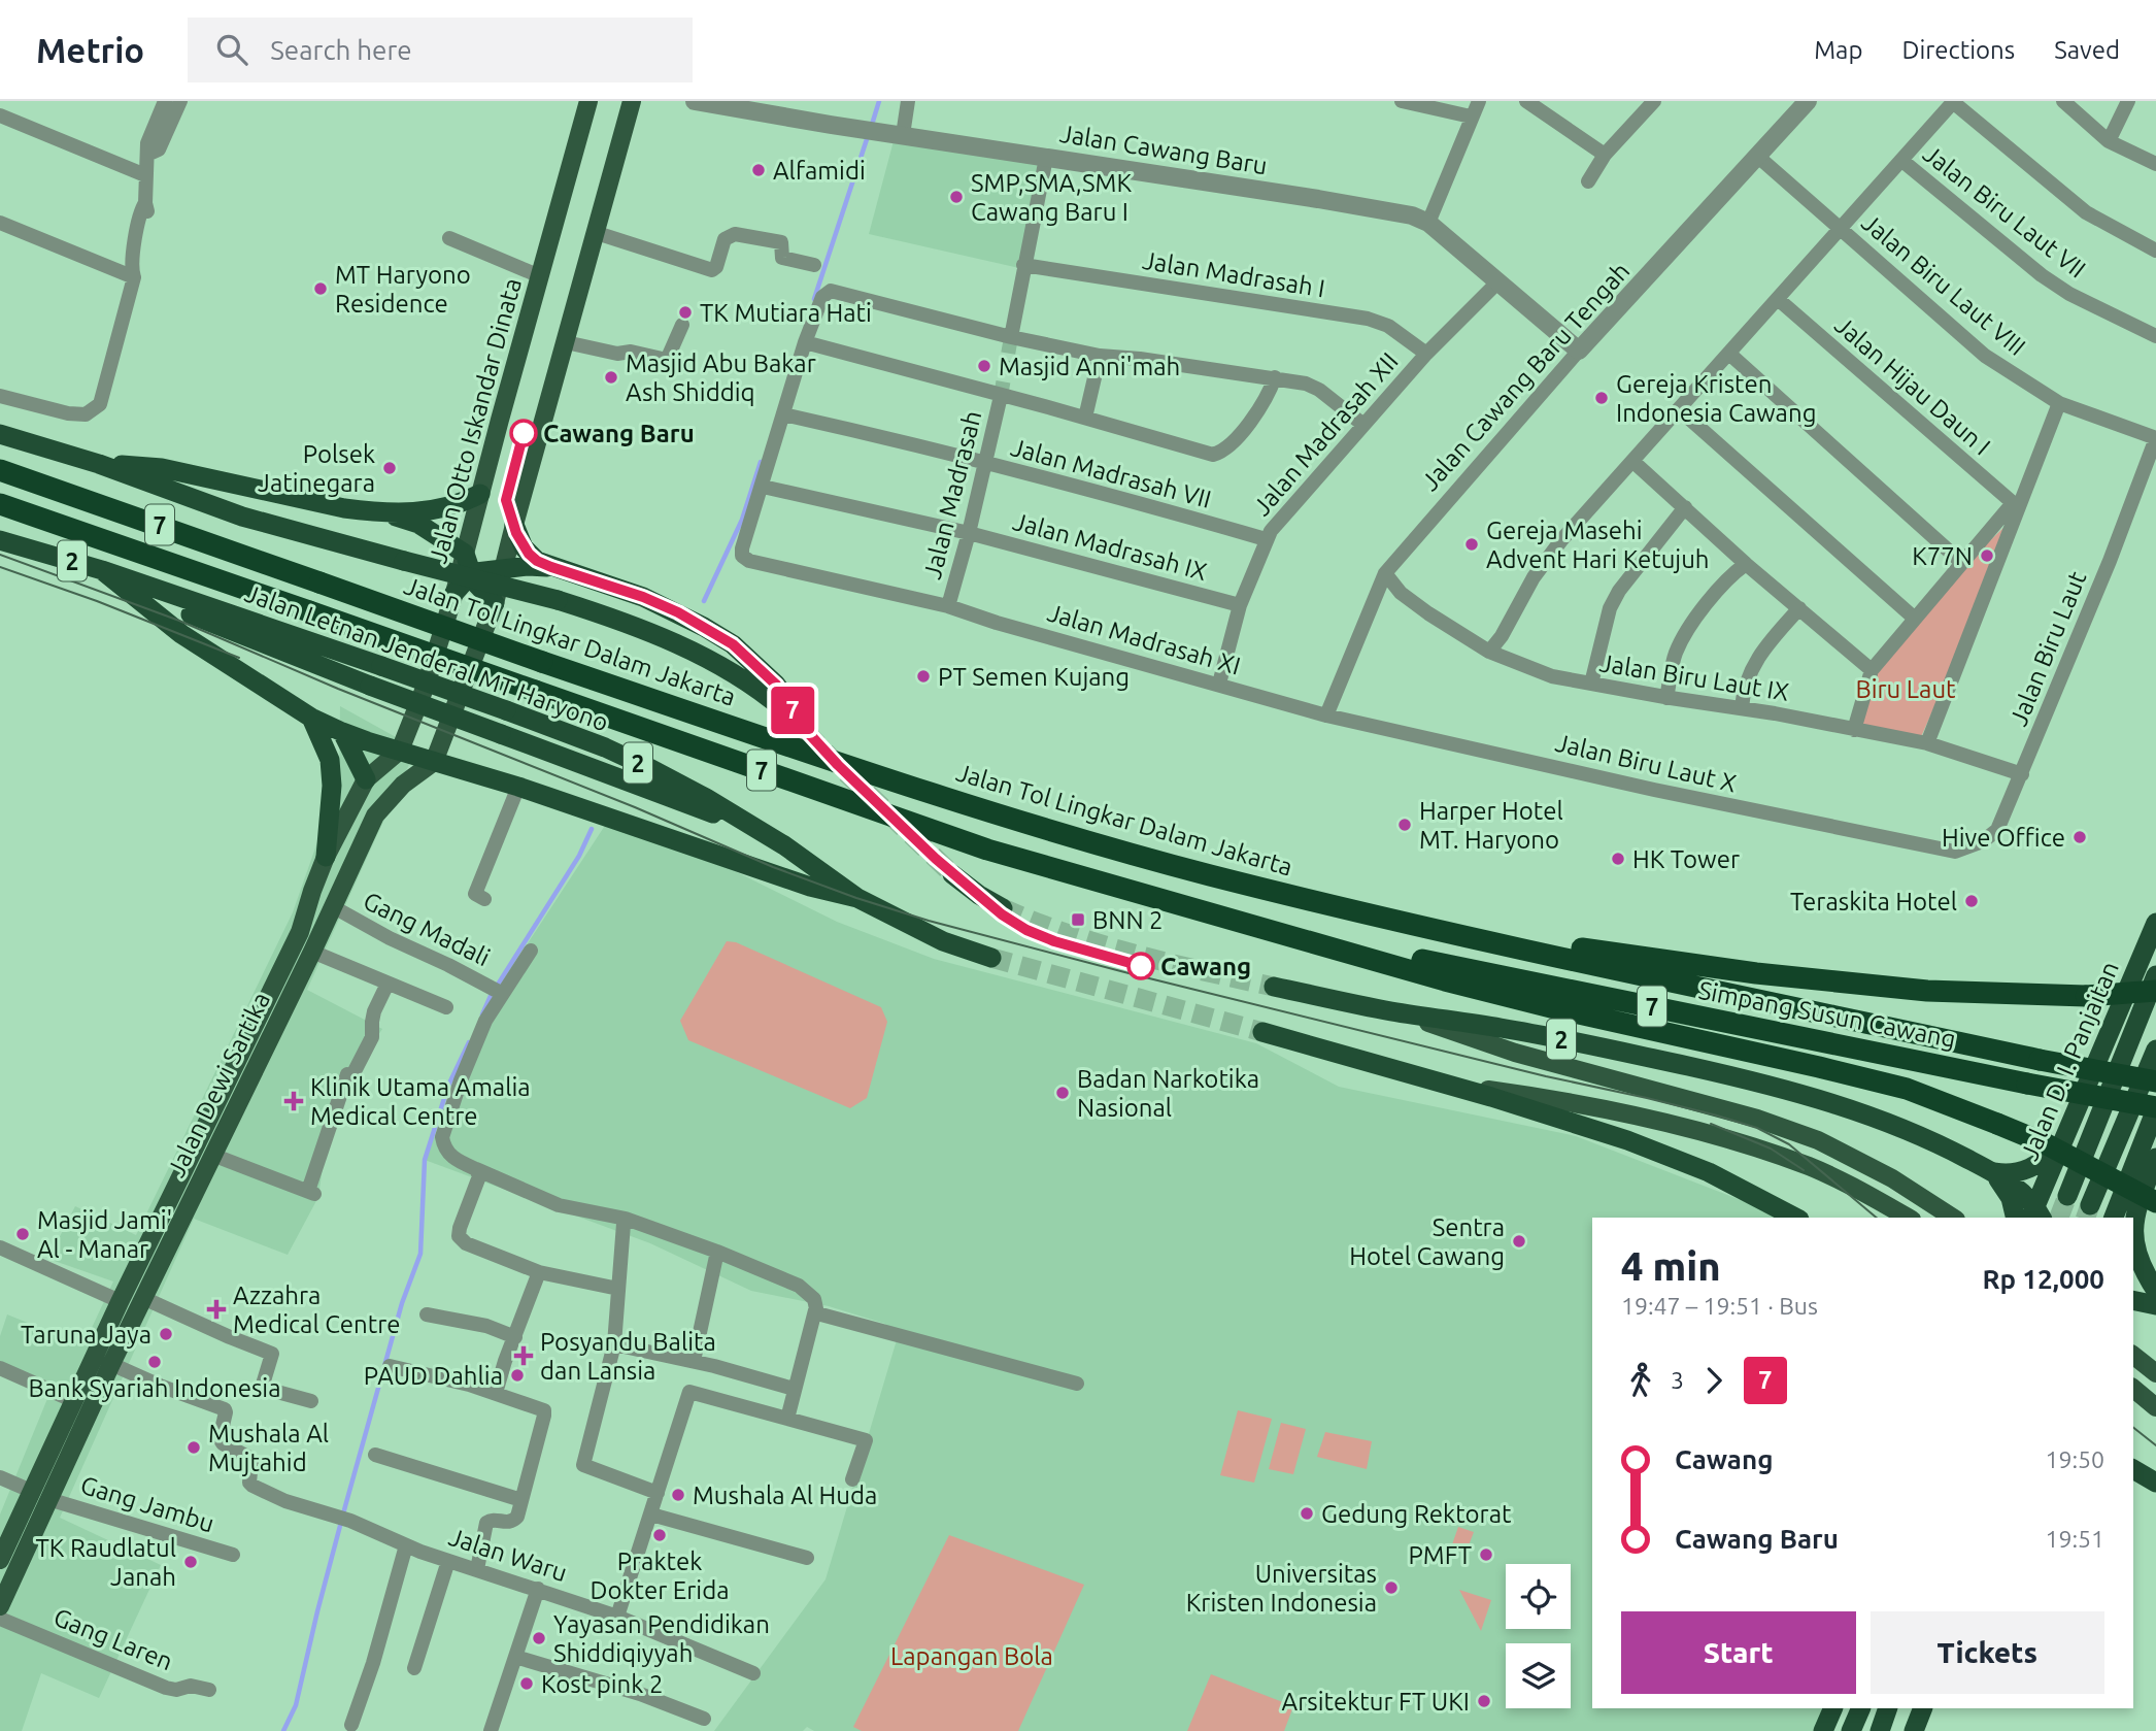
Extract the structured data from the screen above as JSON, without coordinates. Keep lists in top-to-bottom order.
{
  "streets": {
    "highway": [
      "7",
      "2",
      "Jalan Tol Lingkar Dalam Jakarta",
      "Jalan Letnan Jenderal MT Haryono",
      "Simpang Susun Cawang",
      "Jalan D. I. Panjaitan"
    ],
    "main road": ["Jalan Otto Iskandar Dinata", "Jalan Dewi Sartika"],
    "street": [
      "Jalan Cawang Baru",
      "Jalan Biru Laut VII",
      "Jalan Madrasah I",
      "Jalan Biru Laut VIII",
      "Jalan Cawang Baru Tengah",
      "Jalan Hijau Daun I",
      "Jalan Madrasah XII",
      "Jalan Madrasah VII",
      "Jalan Madrasah",
      "Jalan Madrasah IX",
      "Jalan Madrasah XI",
      "Jalan Biru Laut",
      "Jalan Biru Laut IX",
      "Jalan Biru Laut X",
      "Gang Madali",
      "Gang Jambu",
      "Jalan Waru",
      "Gang Laren"
    ]
  },
  "crossings": [
    ["Jalan Cawang Baru", "Jalan Cawang Baru Tengah"],
    ["Jalan Cawang Baru", "Jalan Madrasah XII"],
    ["Jalan Madrasah I", "Jalan Madrasah XII"],
    ["Jalan Biru Laut VIII", "Jalan Cawang Baru Tengah"],
    ["Jalan Biru Laut VIII", "Jalan Biru Laut"],
    ["Jalan Cawang Baru Tengah", "Jalan Madrasah XI"],
    ["Jalan Cawang Baru Tengah", "Jalan Biru Laut IX"],
    ["Jalan Cawang Baru Tengah", "Jalan Biru Laut X"],
    ["Jalan Otto Iskandar Dinata", "Jalan Dewi Sartika"],
    ["Jalan Madrasah XII", "Jalan Madrasah VII"],
    ["Jalan Madrasah XII", "Jalan Madrasah IX"],
    ["Jalan Madrasah XII", "Jalan Madrasah XI"],
    ["Jalan Madrasah VII", "Jalan Madrasah"],
    ["Jalan Madrasah", "Jalan Madrasah IX"],
    ["Jalan Madrasah", "Jalan Madrasah XI"],
    ["7", "Simpang Susun Cawang"],
    ["Jalan Madrasah IX", "Jalan Madrasah XI"],
    ["2", "Jalan D. I. Panjaitan"],
    ["Jalan Madrasah XI", "Jalan Biru Laut X"],
    ["Jalan Tol Lingkar Dalam Jakarta", "Simpang Susun Cawang"],
    ["Jalan Biru Laut", "Jalan Biru Laut IX"],
    ["Jalan Biru Laut", "Jalan Biru Laut X"],
    ["Gang Madali", "Jalan Dewi Sartika"],
    ["Jalan Dewi Sartika", "Gang Jambu"],
    ["Jalan Dewi Sartika", "Jalan Waru"]
  ],
  "parks": ["Biru Laut", "Lapangan Bola"],
  "places": {
    "other": [
      "Alfamidi",
      "SMP,SMA,SMK Cawang Baru I",
      "MT Haryono Residence",
      "TK Mutiara Hati",
      "Masjid Anni'mah",
      "Masjid Abu Bakar Ash Shiddiq",
      "Gereja Kristen Indonesia Cawang",
      "Cawang Baru",
      "Polsek Jatinegara",
      "Gereja Masehi Advent Hari Ketujuh",
      "K77N",
      "PT Semen Kujang",
      "Harper Hotel MT. Haryono",
      "Hive Office",
      "HK Tower",
      "Teraskita Hotel",
      "Cawang",
      "Badan Narkotika Nasional",
      "Masjid Jami' Al - Manar",
      "Sentra Hotel Cawang",
      "Taruna Jaya",
      "Bank Syariah Indonesia",
      "PAUD Dahlia",
      "Mushala Al Mujtahid",
      "Mushala Al Huda",
      "Gedung Rektorat",
      "Praktek Dokter Erida",
      "PMFT",
      "TK Raudlatul Janah",
      "Universitas Kristen Indonesia",
      "Yayasan Pendidikan Shiddiqiyyah",
      "Kost pink 2",
      "Arsitektur FT UKI"
    ],
    "transit": ["BNN 2"],
    "health": ["Klinik Utama Amalia Medical Centre", "Azzahra Medical Centre", "Posyandu Balita dan Lansia"]
  },
  "lines": ["bus line 7"],
  "page": {
    "header": "Metrio",
    "search": "Search here",
    "nav": ["Map", "Directions", "Saved"],
    "on_map": "7",
    "heading": ["4 min", "19:47 – 19:51 · Bus", "Rp 12,000"],
    "legs": ["3", "7"],
    "list": [
      {
        "name": "Cawang",
        "value": "19:50"
      },
      {
        "name": "Cawang Baru",
        "value": "19:51"
      }
    ],
    "buttons": ["Start", "Tickets"]
  }
}
